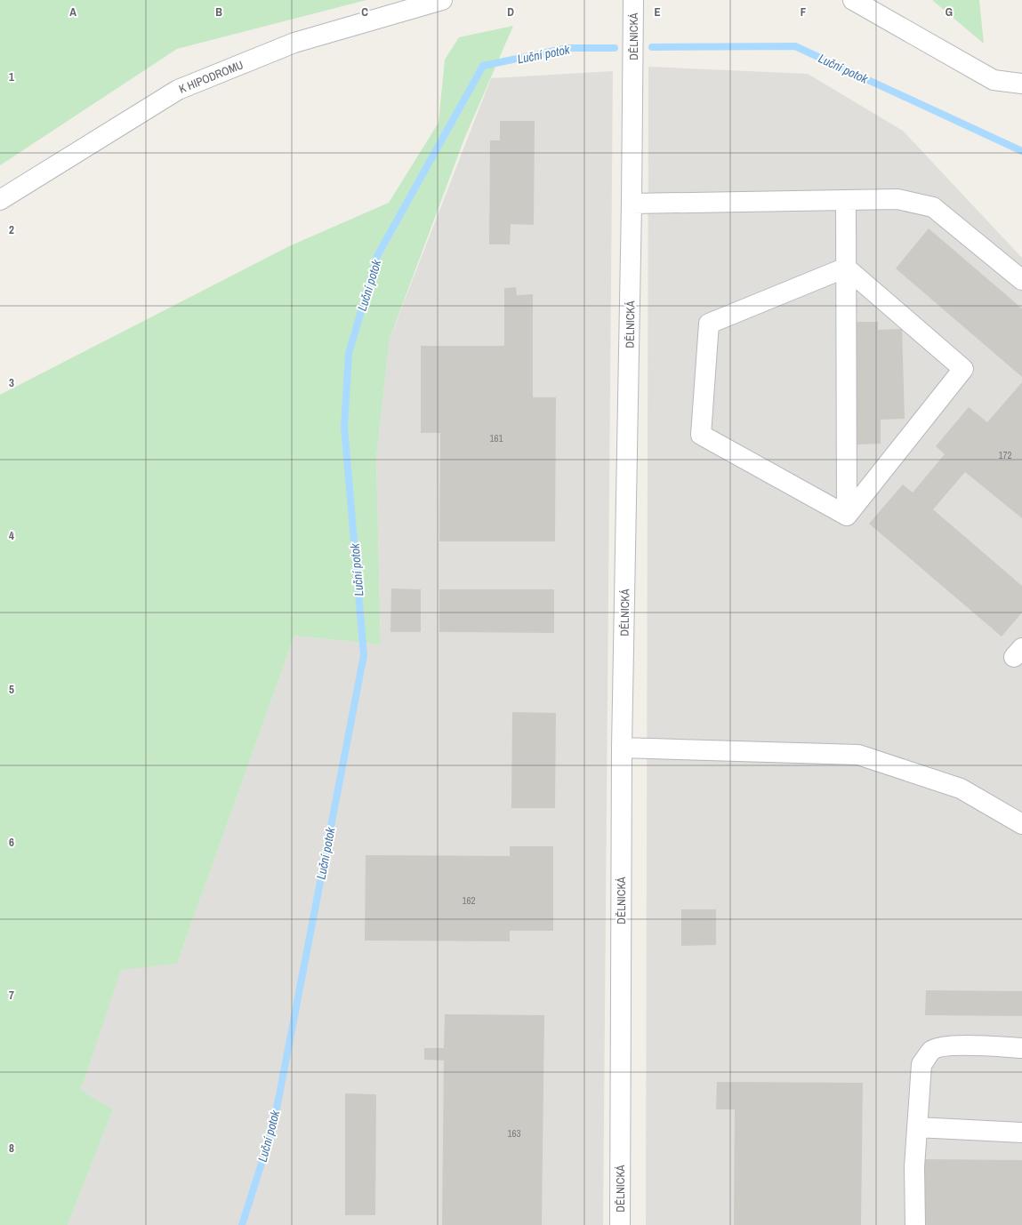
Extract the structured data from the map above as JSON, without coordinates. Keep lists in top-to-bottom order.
{
  "streets": {
    "street": ["DĚLNICKÁ", "K HIPODROMU"]
  },
  "water": ["Luční potok"],
  "house_numbers": [
    "161",
    "172",
    "162",
    "163"
  ],
  "grid": {
    "columns": [
      "A",
      "B",
      "C",
      "D",
      "E",
      "F",
      "G"
    ],
    "rows": [
      "1",
      "2",
      "3",
      "4",
      "5",
      "6",
      "7",
      "8"
    ]
  }
}
